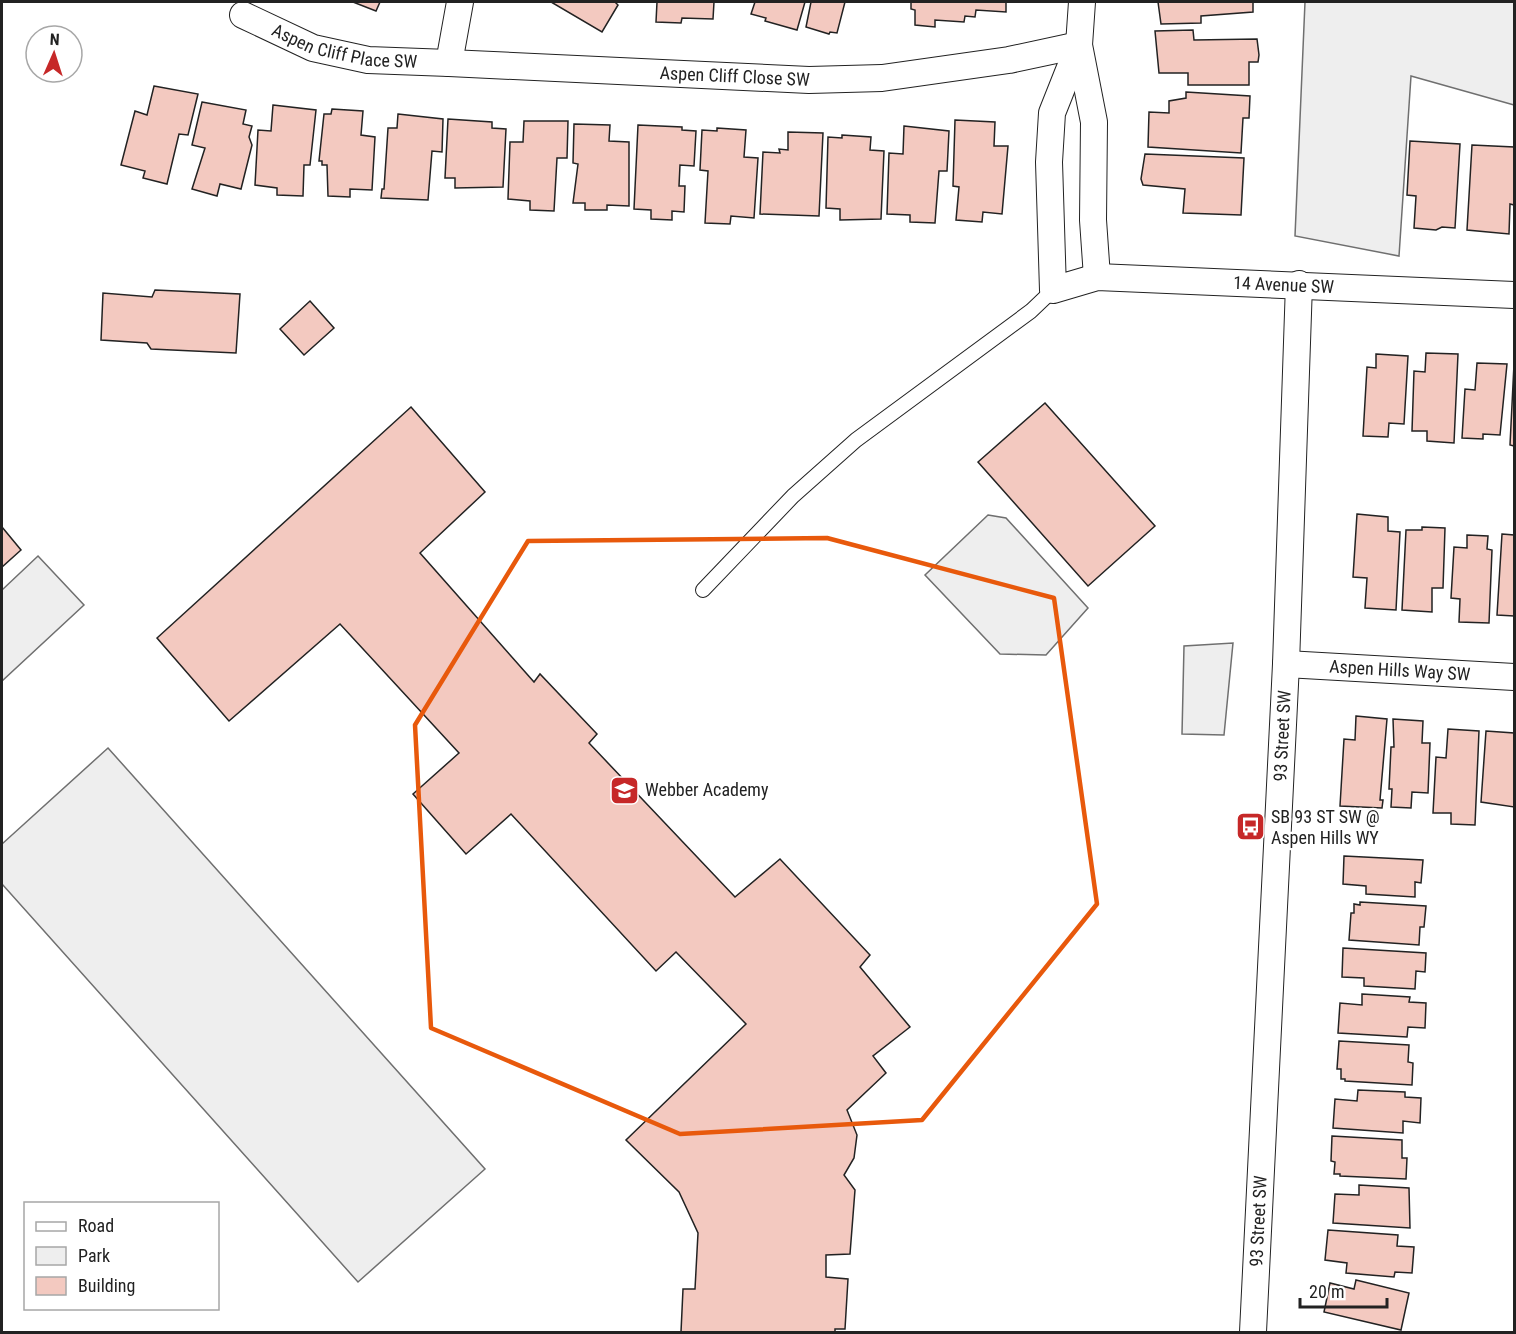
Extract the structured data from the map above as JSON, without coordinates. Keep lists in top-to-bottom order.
{
  "streets": {
    "street": [
      "Aspen Cliff Place SW",
      "Aspen Cliff Close SW",
      "14 Avenue SW",
      "Aspen Hills Way SW",
      "93 Street SW"
    ]
  },
  "crossings": [
    ["Aspen Cliff Place SW", "Aspen Cliff Close SW"],
    ["14 Avenue SW", "93 Street SW"],
    ["Aspen Hills Way SW", "93 Street SW"]
  ],
  "places": {
    "school or university": ["Webber Academy"],
    "bus stop": ["SB 93 ST SW @ Aspen Hills WY"]
  },
  "legend": ["Road", "Park", "Building"],
  "scale_bar": "20 m",
  "north": "top"
}
